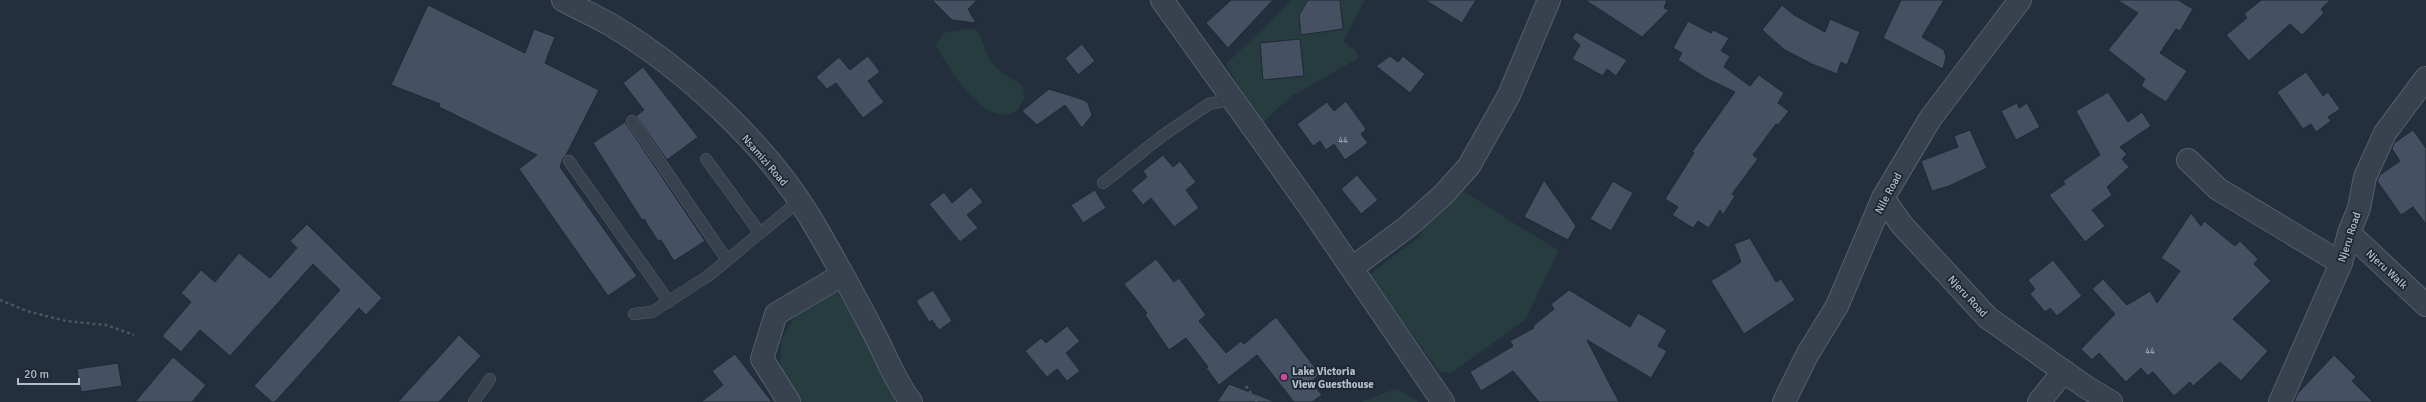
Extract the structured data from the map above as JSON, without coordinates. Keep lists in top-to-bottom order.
{
  "streets": {
    "street": [
      "Nsamizi Road",
      "Nile Road",
      "Njeru Road",
      "Njeru Walk"
    ]
  },
  "crossings": [
    ["Nile Road", "Njeru Road"],
    ["Njeru Road", "Njeru Walk"]
  ],
  "places": ["Lake Victoria View Guesthouse"],
  "house_numbers": ["44", "44"],
  "scale_bar": "20 m"
}
